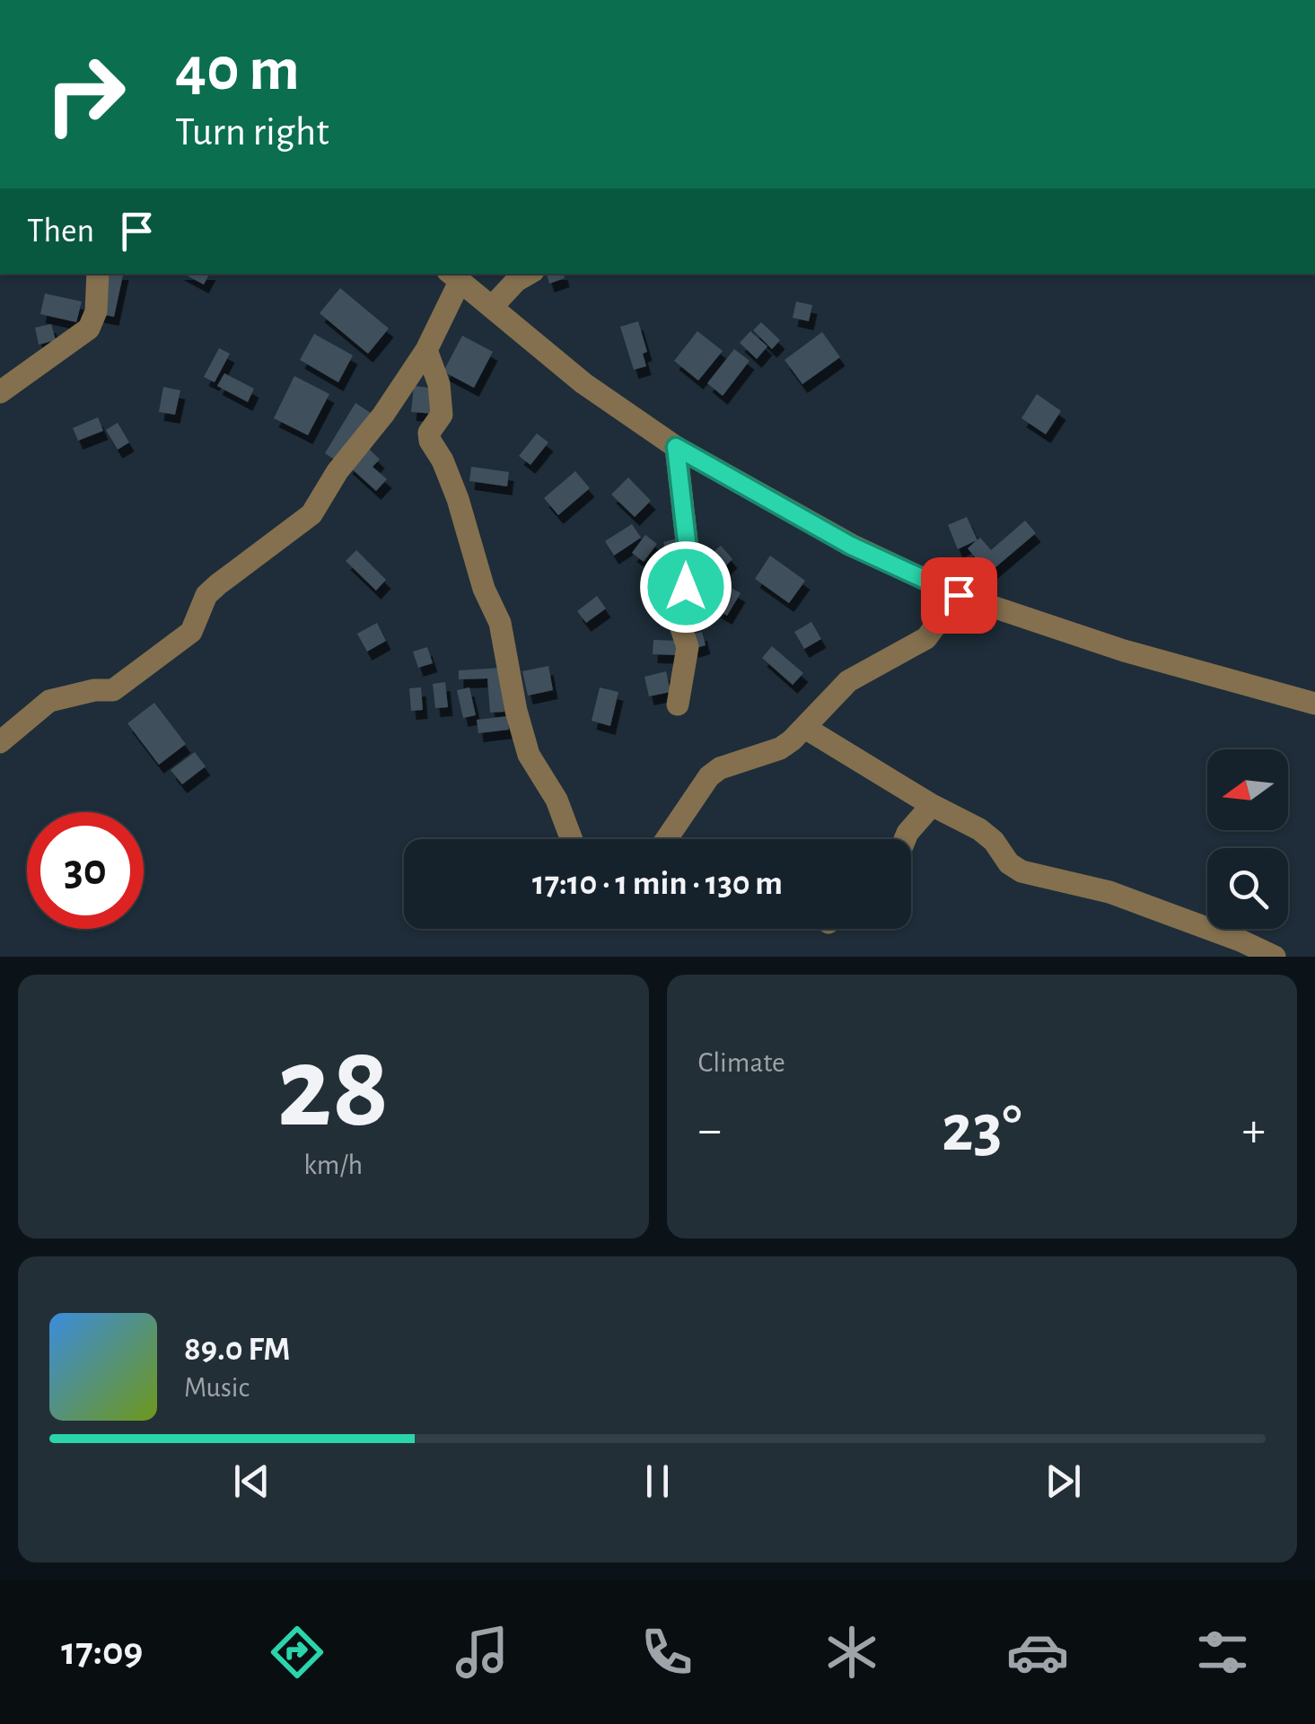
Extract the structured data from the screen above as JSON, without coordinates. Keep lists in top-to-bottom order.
{
  "north": "left",
  "page": {
    "turn": ["40 m", "Turn right"],
    "then": "Then",
    "limit": "30",
    "trip": "17:10 · 1 min · 130 m",
    "tile": [
      ["28", "km/h"],
      "Climate"
    ],
    "heat": ["−", "23°", "+"],
    "song": ["89.0 FM", "Music"],
    "tabs": "17:09"
  }
}
